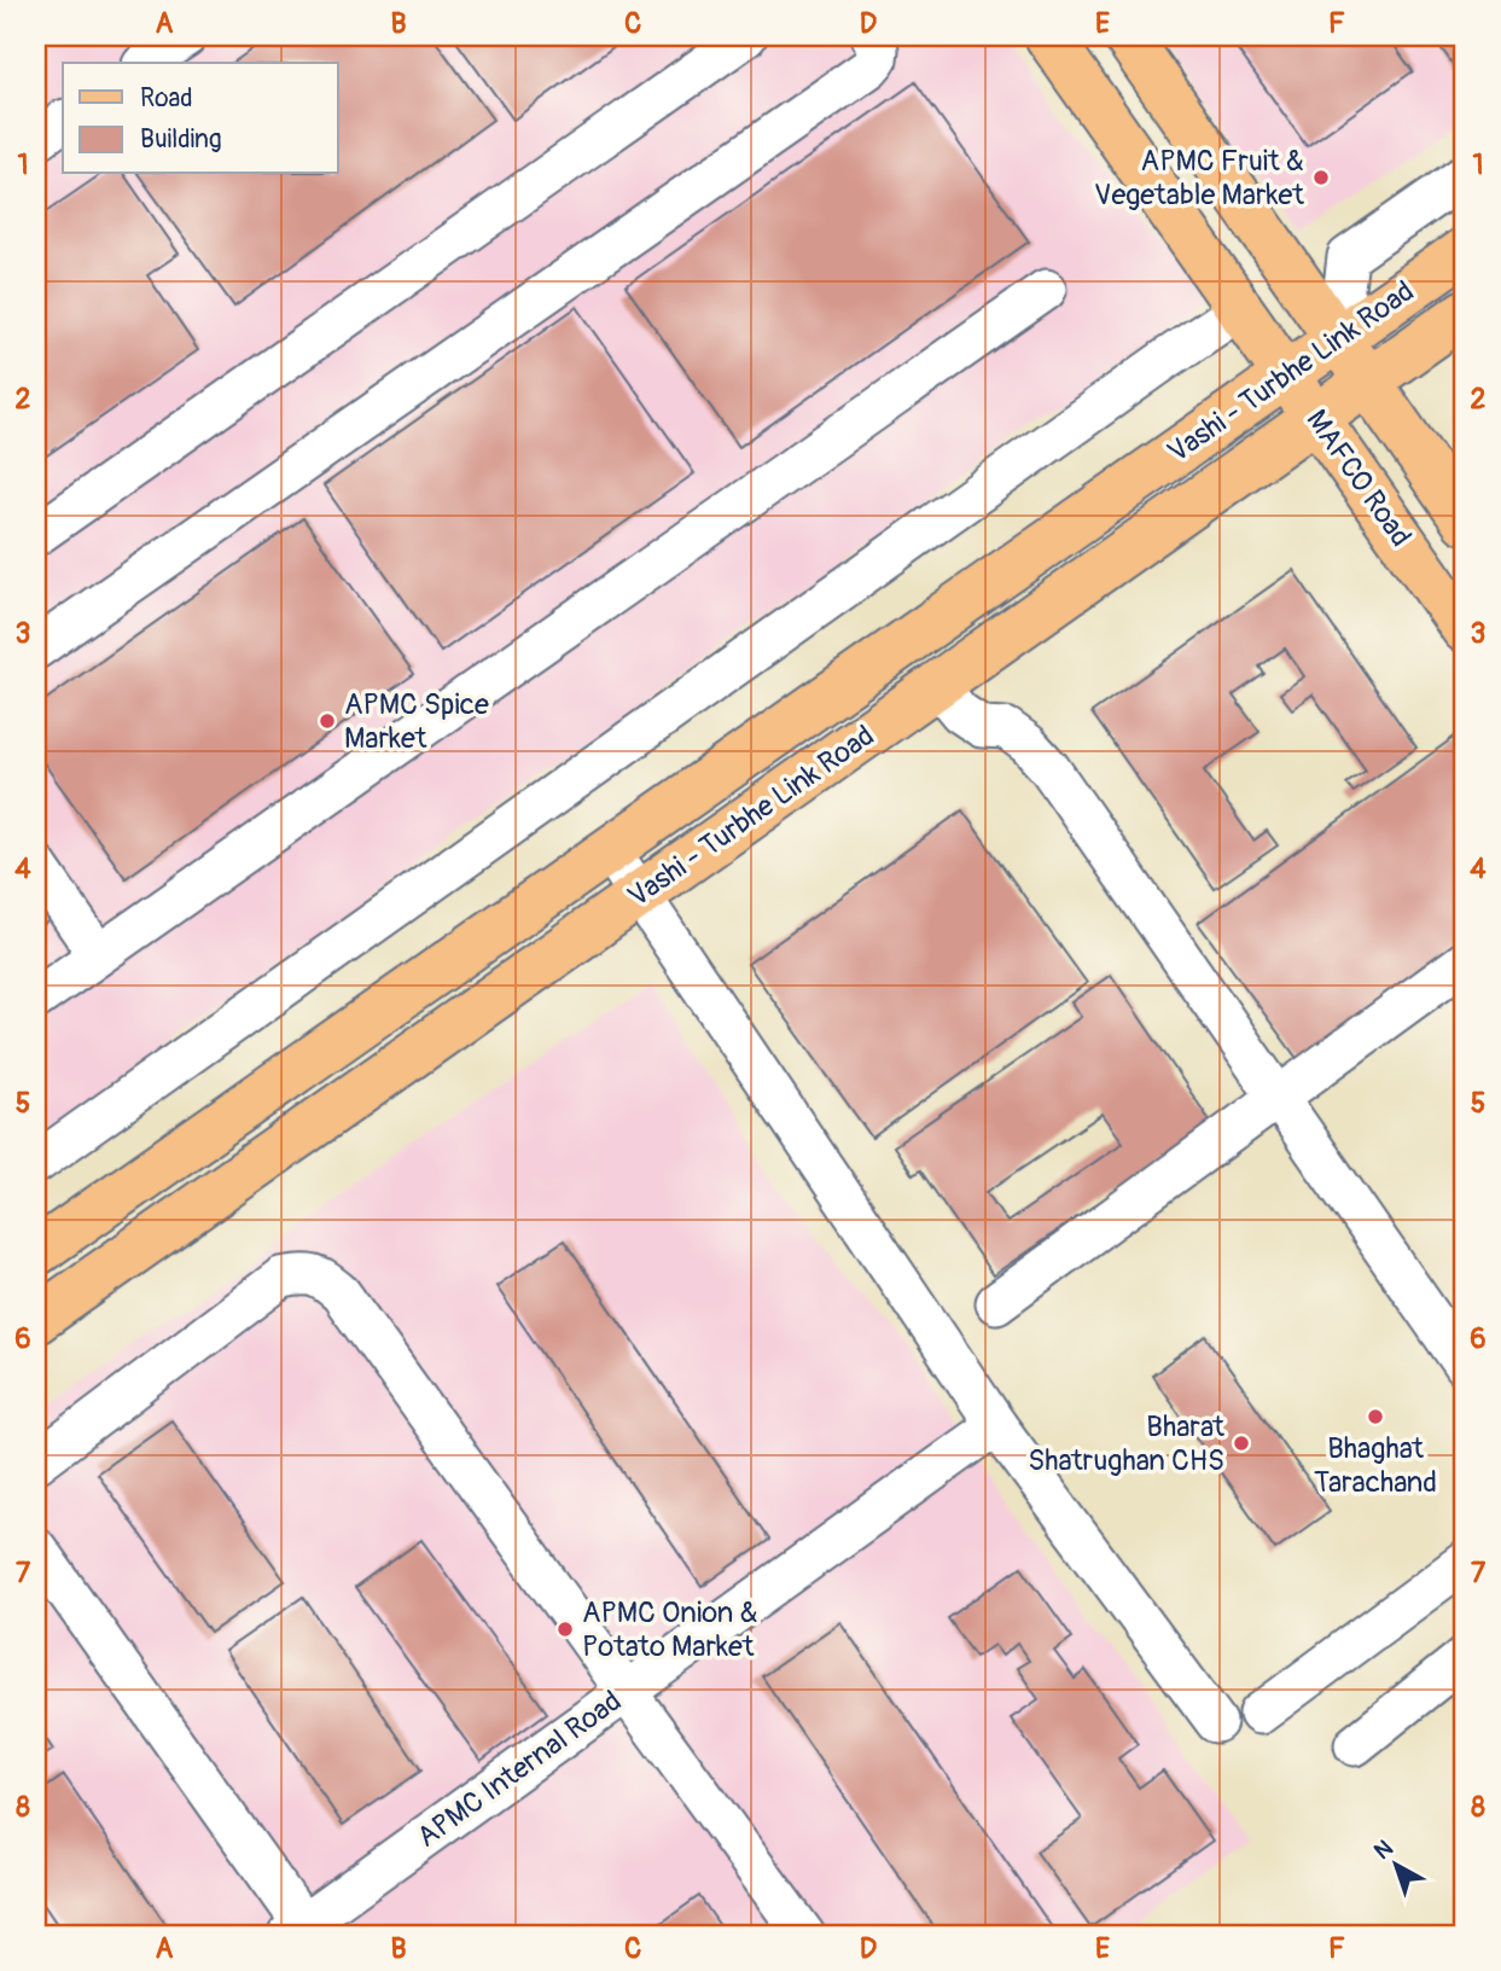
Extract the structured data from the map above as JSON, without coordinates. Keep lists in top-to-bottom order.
{
  "streets": {
    "main road": ["Vashi - Turbhe Link Road", "MAFCO Road"],
    "street": ["APMC Internal Road"]
  },
  "crossings": [
    ["Vashi - Turbhe Link Road", "MAFCO Road"]
  ],
  "places": [
    "APMC Fruit & Vegetable Market",
    "APMC Spice Market",
    "Bhaghat Tarachand",
    "Bharat Shatrughan CHS",
    "APMC Onion & Potato Market"
  ],
  "legend": ["Road", "Building"],
  "north": "top left",
  "grid": {
    "columns": [
      "A",
      "B",
      "C",
      "D",
      "E",
      "F"
    ],
    "rows": [
      "1",
      "2",
      "3",
      "4",
      "5",
      "6",
      "7",
      "8"
    ]
  }
}
